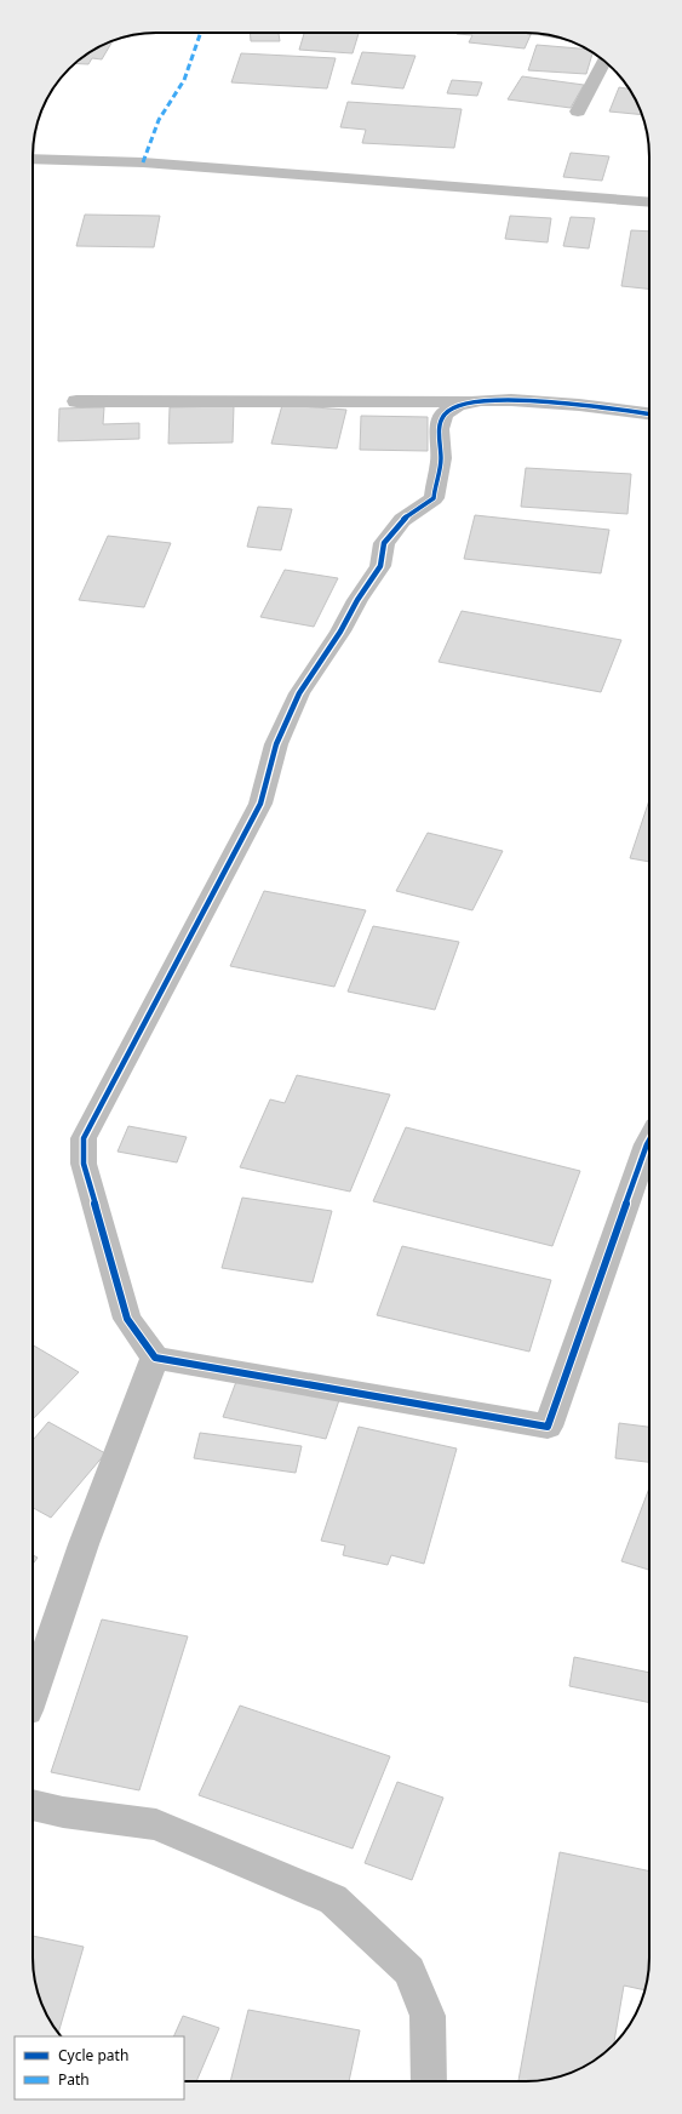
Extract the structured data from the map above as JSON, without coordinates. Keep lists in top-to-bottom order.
{
  "legend": ["Cycle path", "Path"]
}
